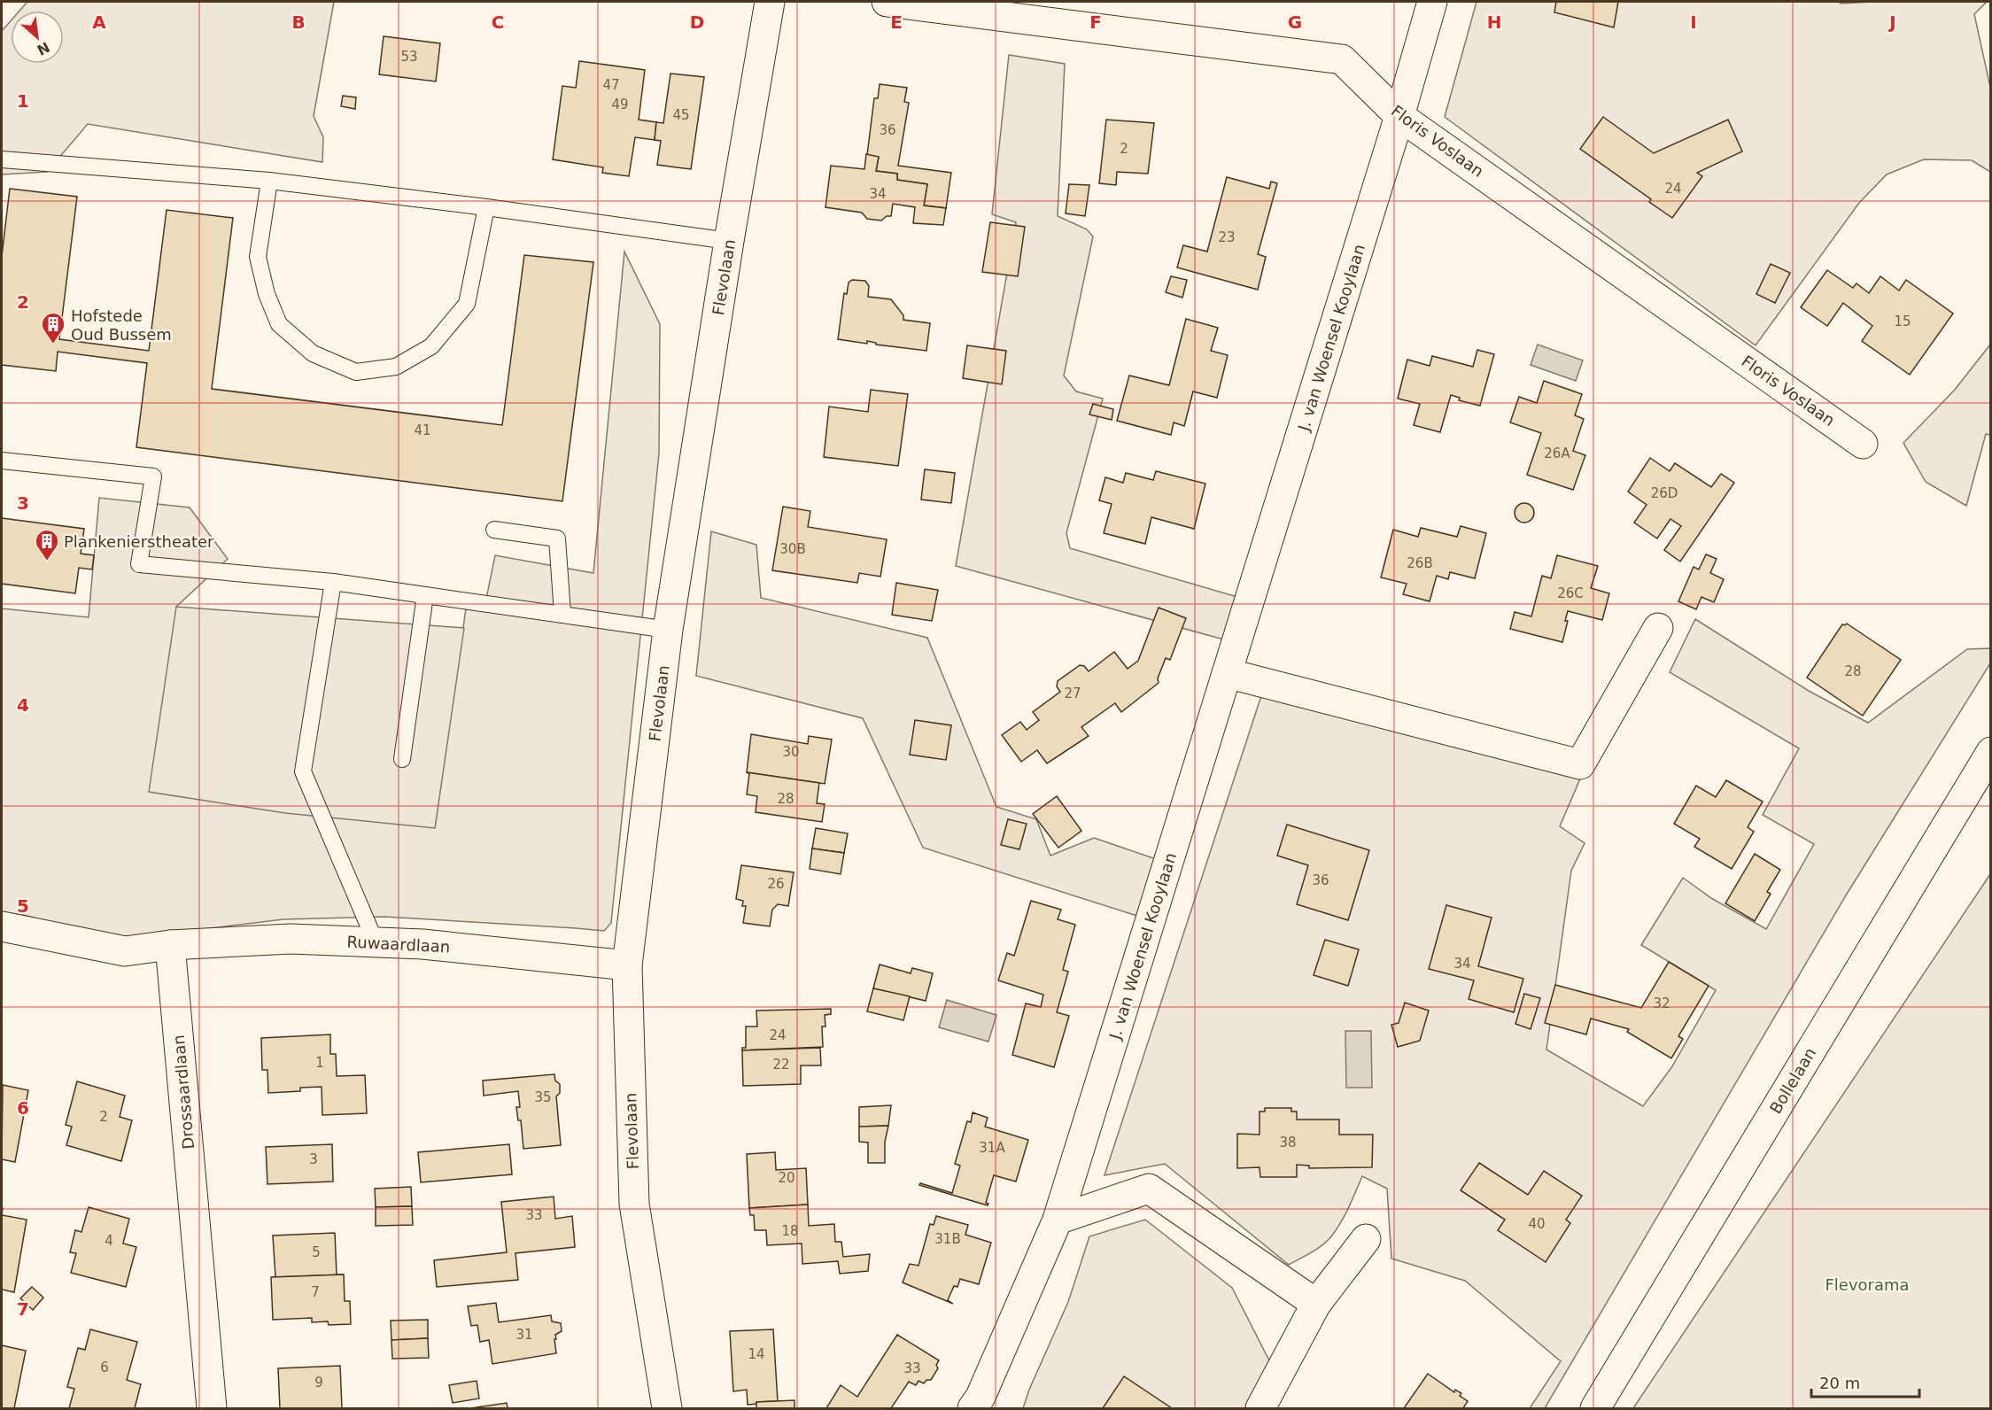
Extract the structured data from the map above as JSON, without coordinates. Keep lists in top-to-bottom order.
{
  "streets": {
    "street": [
      "Floris Voslaan",
      "Flevolaan",
      "J. van Woensel Kooylaan",
      "Ruwaardlaan",
      "Bollelaan",
      "Drossaardlaan"
    ]
  },
  "crossings": [
    ["Floris Voslaan", "J. van Woensel Kooylaan"],
    ["Flevolaan", "Ruwaardlaan"],
    ["Ruwaardlaan", "Drossaardlaan"]
  ],
  "parks": ["Flevorama"],
  "places": {
    "building": ["Hofstede Oud Bussem", "Plankenierstheater"]
  },
  "house_numbers": [
    "53",
    "47",
    "49",
    "45",
    "36",
    "2",
    "24",
    "34",
    "23",
    "15",
    "41",
    "26A",
    "26D",
    "30B",
    "26B",
    "26C",
    "28",
    "27",
    "30",
    "28",
    "36",
    "26",
    "34",
    "32",
    "24",
    "1",
    "22",
    "35",
    "2",
    "38",
    "31A",
    "3",
    "20",
    "33",
    "40",
    "18",
    "31B",
    "4",
    "5",
    "7",
    "31",
    "14",
    "6",
    "33",
    "9"
  ],
  "scale_bar": "20 m",
  "north": "bottom right",
  "grid": {
    "columns": [
      "A",
      "B",
      "C",
      "D",
      "E",
      "F",
      "G",
      "H",
      "I",
      "J"
    ],
    "rows": [
      "1",
      "2",
      "3",
      "4",
      "5",
      "6",
      "7"
    ]
  }
}
